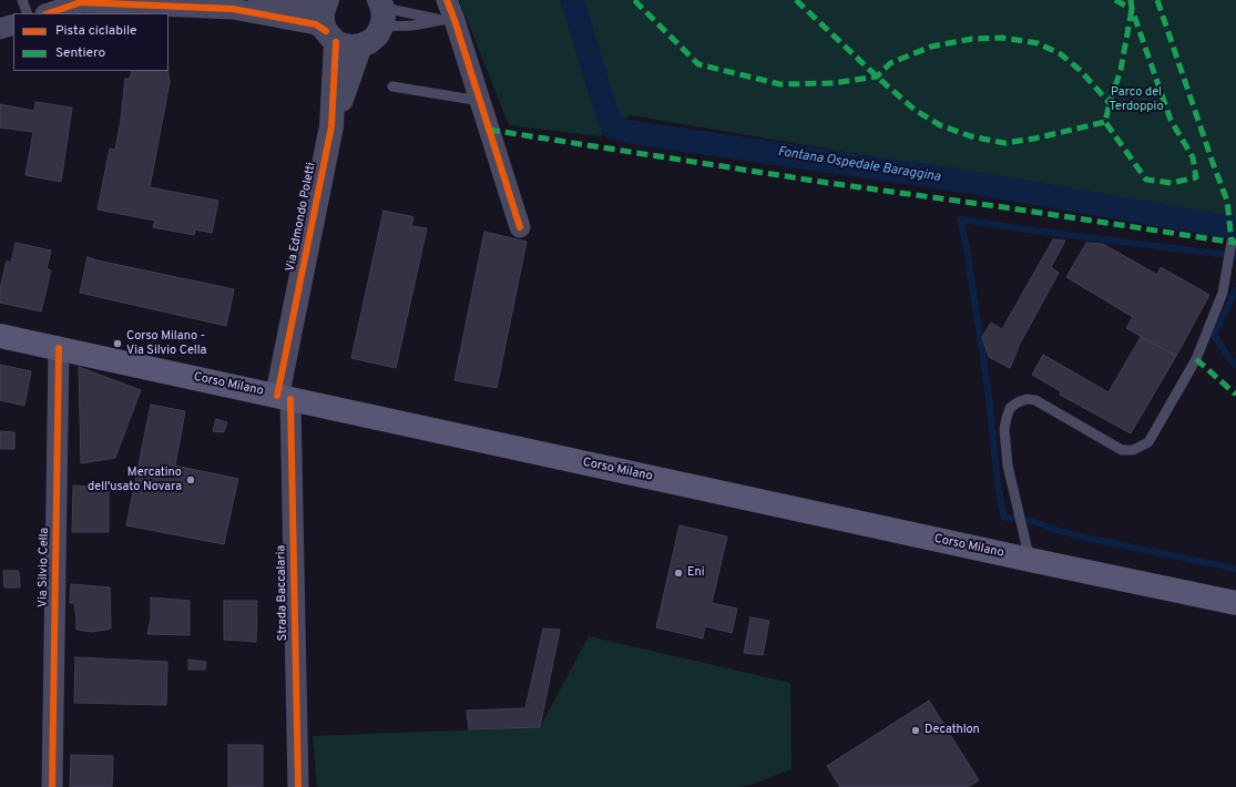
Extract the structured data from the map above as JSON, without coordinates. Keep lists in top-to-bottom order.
{
  "streets": {
    "main road": ["Corso Milano"],
    "street": ["Via Edmondo Poletti", "Via Silvio Cella", "Strada Baccalaria"]
  },
  "crossings": [
    ["Via Edmondo Poletti", "Corso Milano"],
    ["Via Edmondo Poletti", "Strada Baccalaria"],
    ["Corso Milano", "Via Silvio Cella"],
    ["Corso Milano", "Strada Baccalaria"]
  ],
  "water": ["Fontana Ospedale Baraggina"],
  "parks": ["Parco del Terdoppio"],
  "places": [
    "Corso Milano - Via Silvio Cella",
    "Mercatino dell'usato Novara",
    "Eni",
    "Decathlon"
  ],
  "legend": ["Pista ciclabile", "Sentiero"]
}
